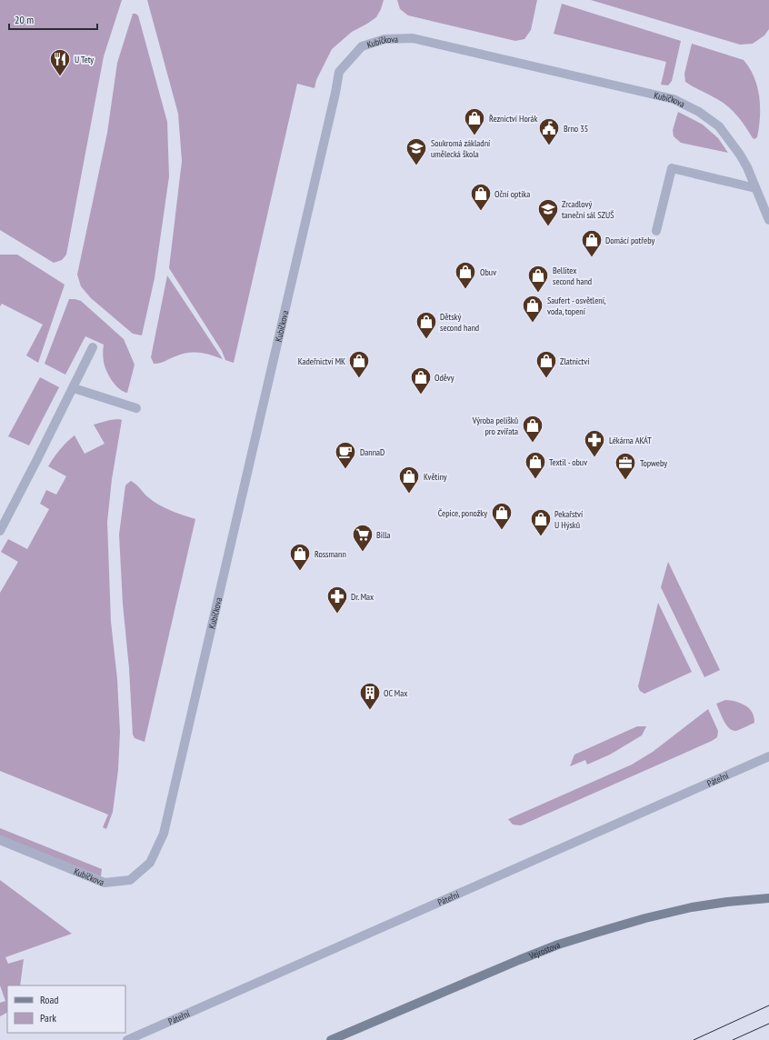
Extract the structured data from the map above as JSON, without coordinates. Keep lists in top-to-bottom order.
{
  "streets": {
    "street": ["Kubíčkova", "Páteřní", "Vejrostova"]
  },
  "places": {
    "restaurant": ["U Tety"],
    "shop": [
      "Řeznictví Horák",
      "Oční optika",
      "Domácí potřeby",
      "Obuv",
      "Bellitex second hand",
      "Saufert - osvětlení, voda, topení",
      "Dětský second hand",
      "Kadeřnictví MK",
      "Zlatnictví",
      "Oděvy",
      "Výroba pelíšků pro zvířata",
      "Textil - obuv",
      "Květiny",
      "Čepice, ponožky",
      "Pekařství U Hýsků",
      "Rossmann"
    ],
    "public building": ["Brno 35"],
    "school or university": ["Soukromá základní umělecká škola", "Zrcadlový taneční sál SZUŠ"],
    "pharmacy": ["Lékárna AKÁT", "Dr. Max"],
    "cafe": ["DannaD"],
    "office": ["Topweby"],
    "supermarket": ["Billa"],
    "building": ["OC Max"]
  },
  "legend": ["Road", "Park"],
  "scale_bar": "20 m"
}
